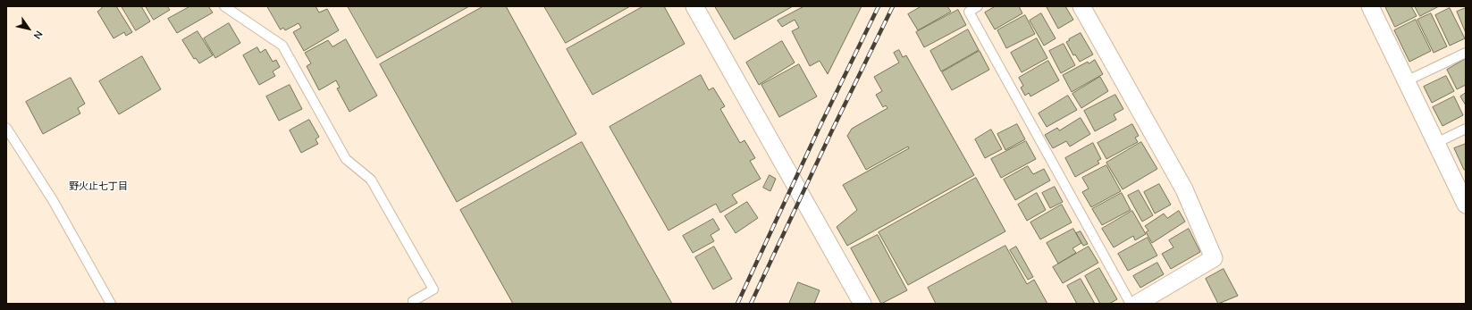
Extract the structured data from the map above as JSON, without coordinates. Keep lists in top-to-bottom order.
{
  "districts": ["野火止七丁目"],
  "north": "bottom right"
}
